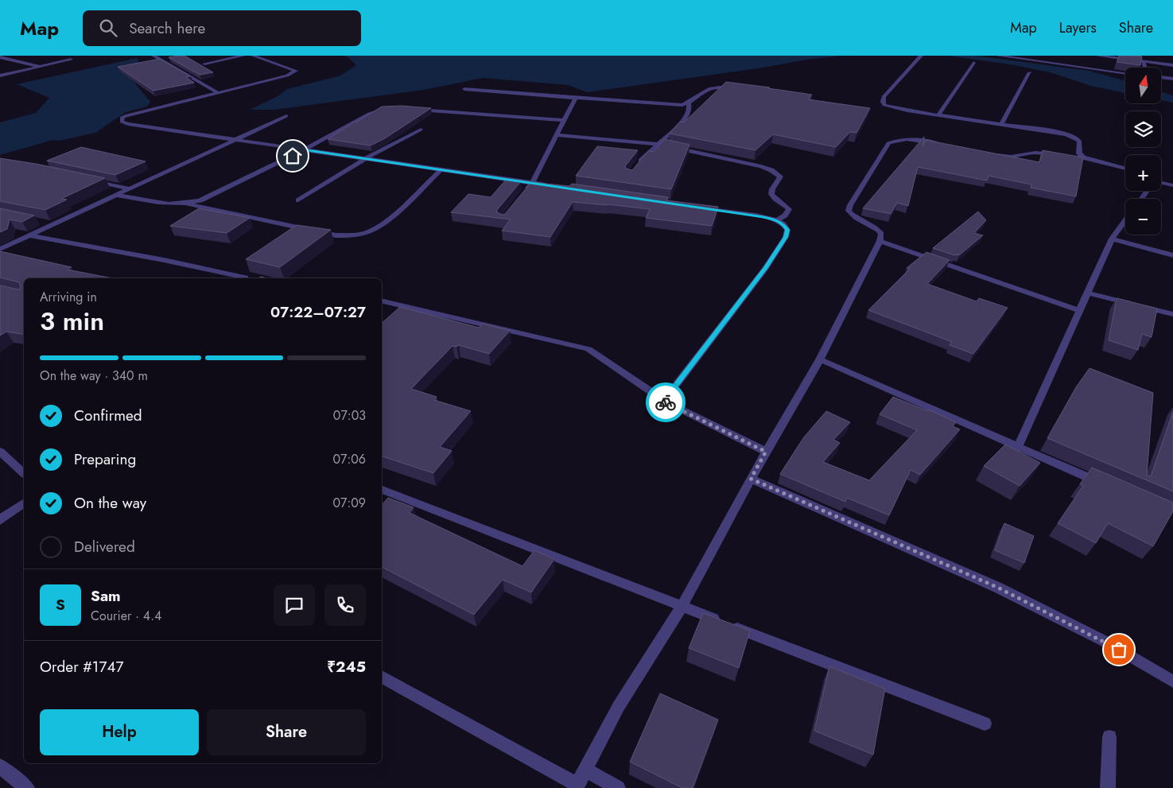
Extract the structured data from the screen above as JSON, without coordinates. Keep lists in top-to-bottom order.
{
  "north": "top",
  "page": {
    "header": "Map",
    "search": "Search here",
    "nav": ["Map", "Layers", "Share"],
    "map_buttons": ["+", "−"],
    "heading": ["3 min", "Arriving in", "07:22–07:27"],
    "panel": [
      "Sam",
      "Courier · 4.4",
      "Order #1747",
      "₹245"
    ],
    "bar": "On the way · 340 m",
    "list": [
      ["Confirmed", "07:03"],
      ["Preparing", "07:06"],
      ["On the way", "07:09"],
      "Delivered"
    ],
    "round": "S",
    "buttons": ["Help", "Share"]
  }
}
